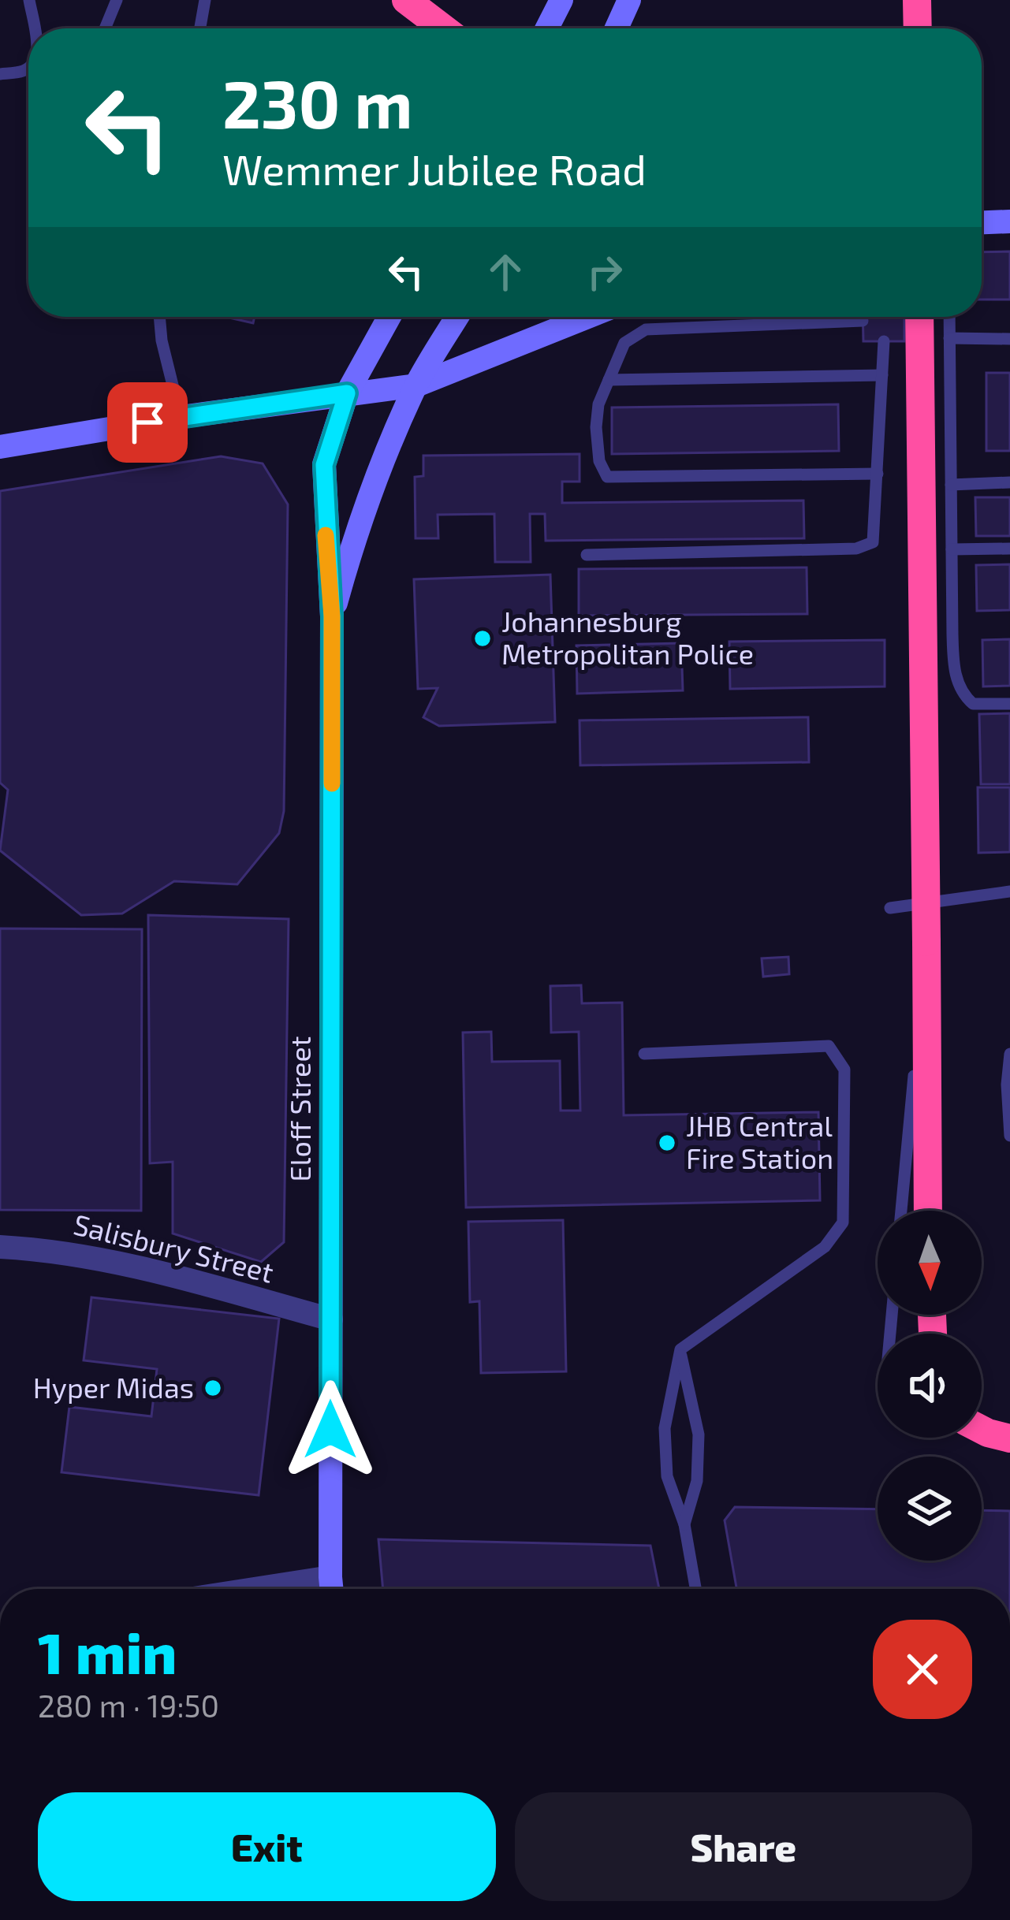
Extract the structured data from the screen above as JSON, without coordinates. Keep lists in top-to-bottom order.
{
  "streets": {
    "street": ["Eloff Street", "Salisbury Street"]
  },
  "crossings": [
    ["Eloff Street", "Salisbury Street"]
  ],
  "places": ["Johannesburg Metropolitan Police", "JHB Central Fire Station", "Hyper Midas"],
  "north": "bottom",
  "page": {
    "turn": ["230 m", "Wemmer Jubilee Road"],
    "heading": ["1 min", "280 m · 19:50"],
    "buttons": ["Exit", "Share"]
  }
}
